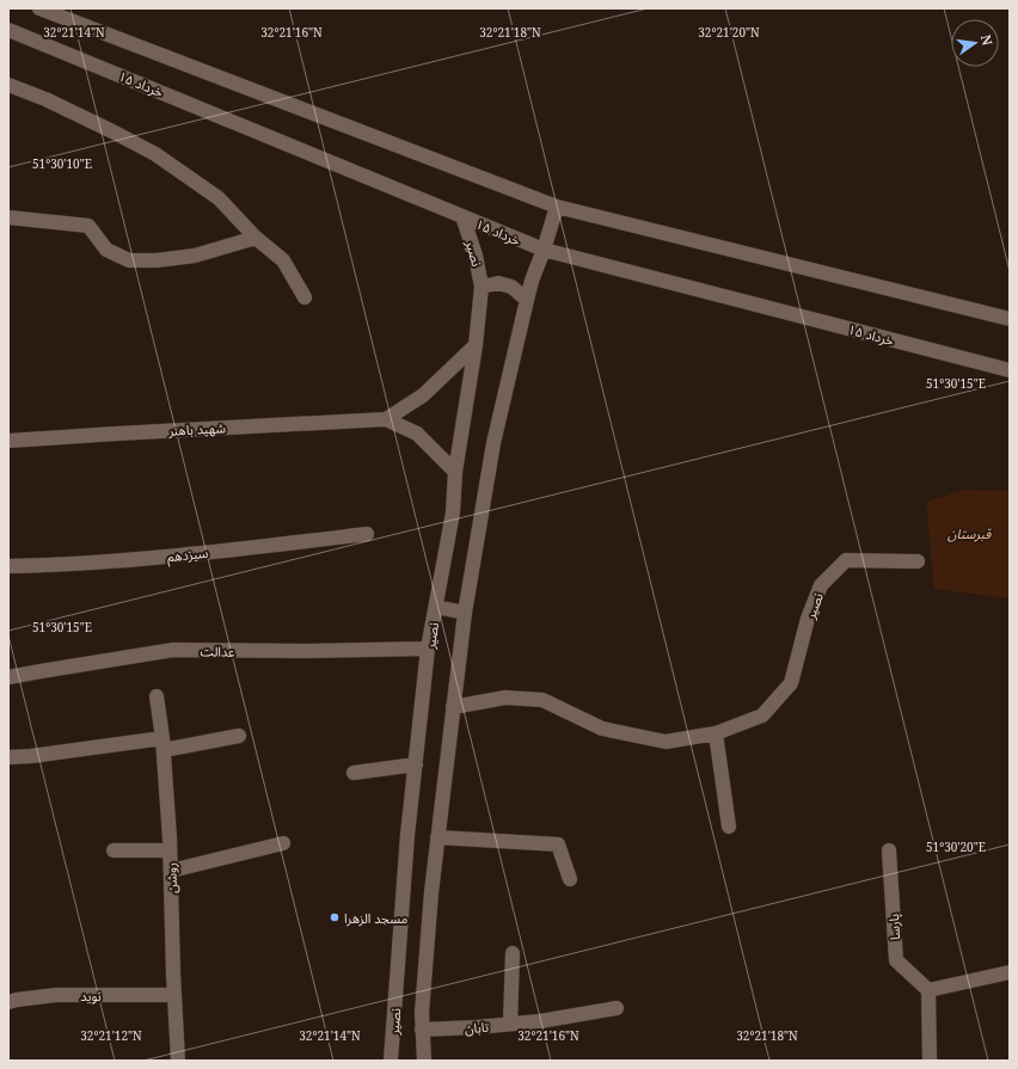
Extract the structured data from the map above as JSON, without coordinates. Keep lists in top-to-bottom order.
{
  "streets": {
    "street": [
      "۱۵ خرداد",
      "نصیر",
      "شهید باهنر",
      "سیزدهم",
      "عدالت",
      "روشن",
      "پارسا",
      "نوید",
      "تابان"
    ]
  },
  "crossings": [
    ["۱۵ خرداد", "نصیر"],
    ["نصیر", "عدالت"],
    ["روشن", "نوید"]
  ],
  "parks": ["قبرستان"],
  "places": ["مسجد الزهرا"],
  "north": "right",
  "coordinates": [
    "32°21'18\"N",
    "32°21'20\"N",
    "32°21'14\"N",
    "32°21'16\"N",
    "51°30'10\"E",
    "51°30'15\"E",
    "51°30'20\"E",
    "32°21'12\"N"
  ]
}
